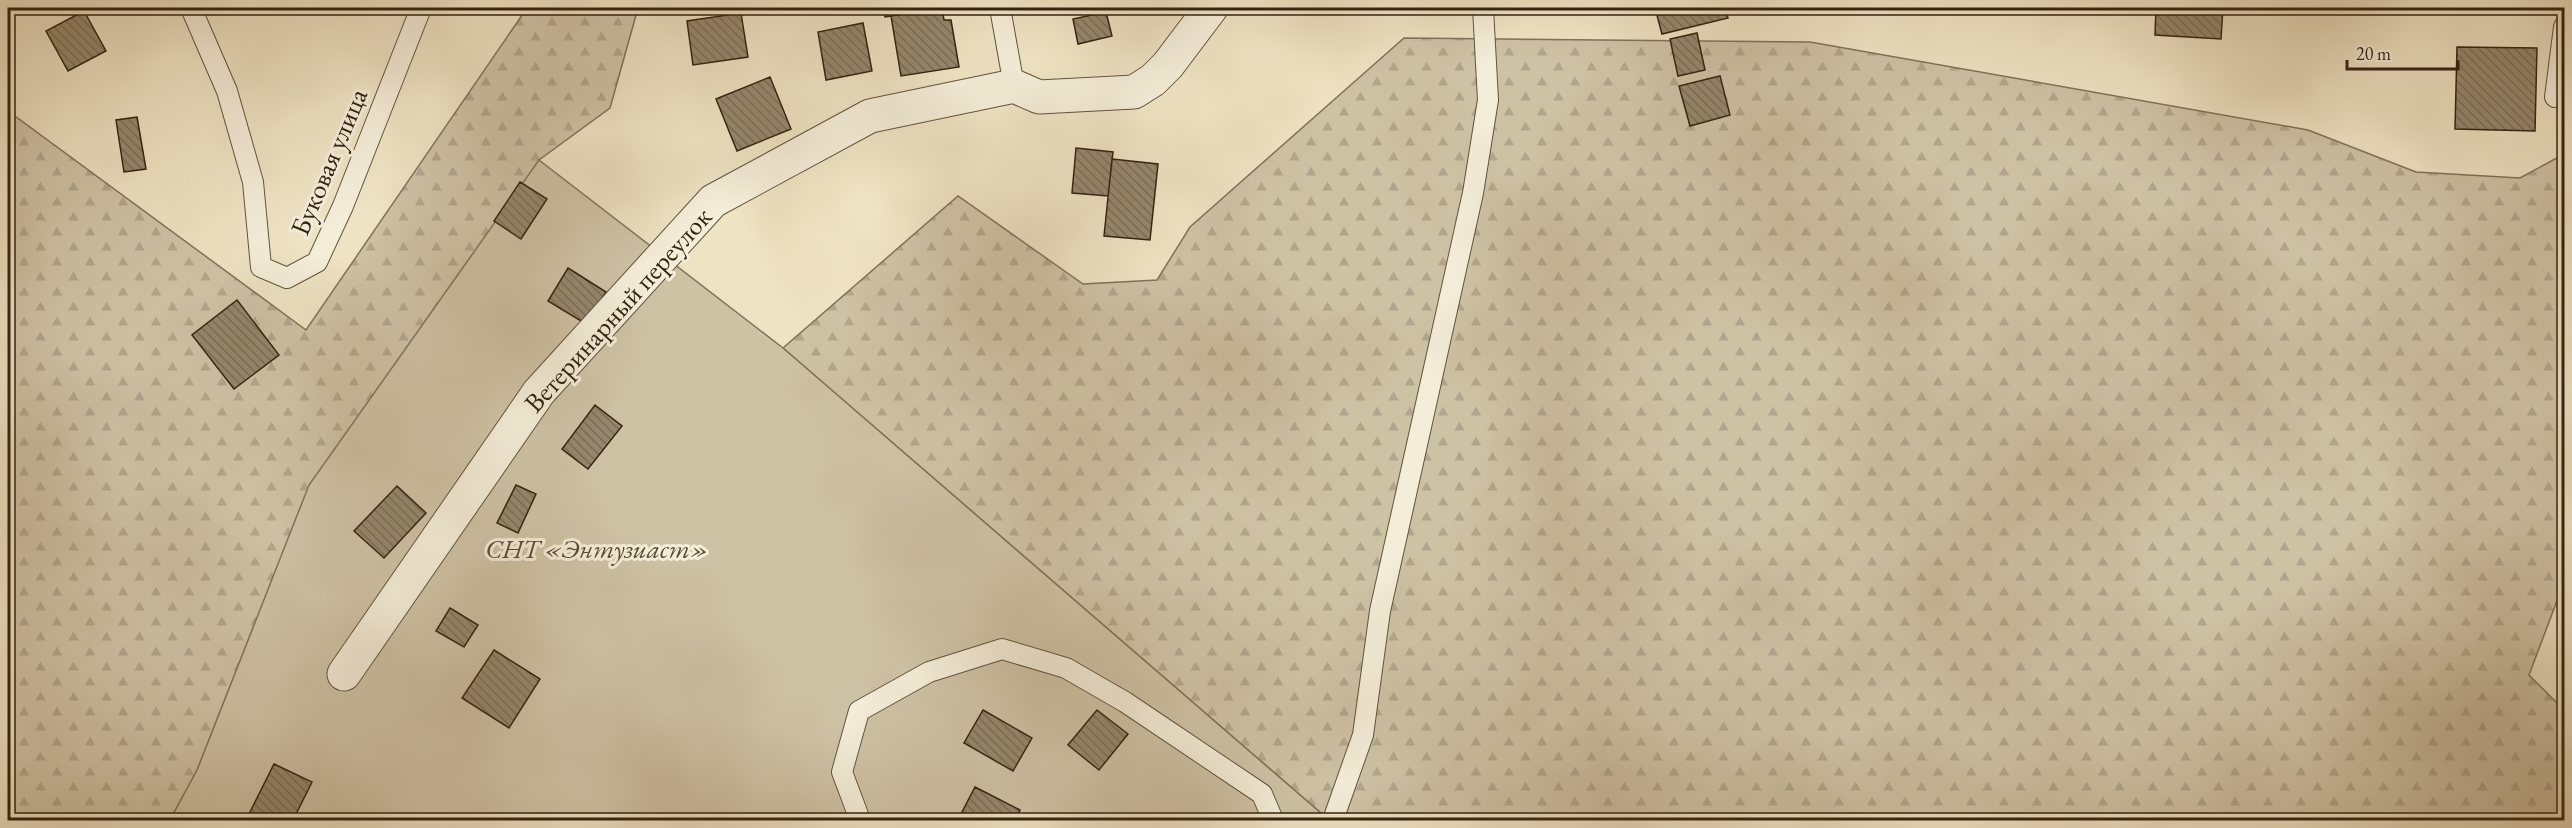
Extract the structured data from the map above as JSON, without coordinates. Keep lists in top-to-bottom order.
{
  "streets": {
    "street": ["Ветеринарный переулок"],
    "lane": ["Буковая улица"]
  },
  "parks": ["СНТ «Энтузиаст»"],
  "scale_bar": "20 m"
}
